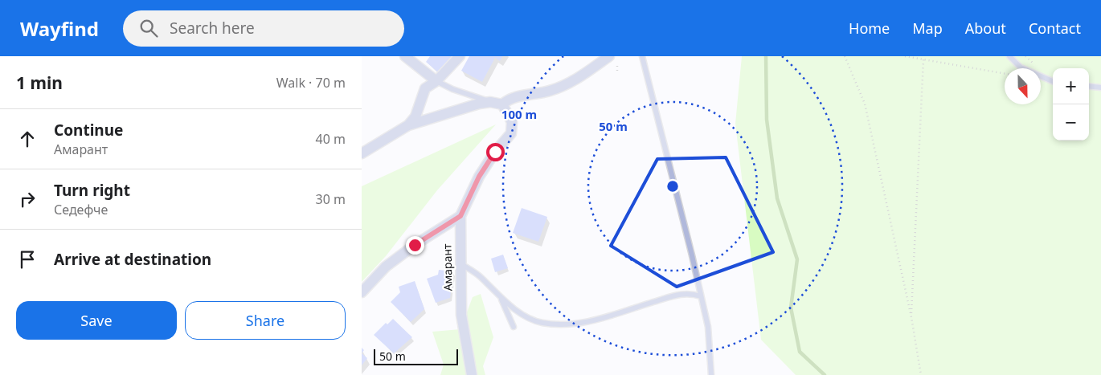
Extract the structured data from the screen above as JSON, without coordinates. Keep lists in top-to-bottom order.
{
  "streets": {
    "street": ["Амарант"]
  },
  "scale_bar": "50 m",
  "north": "bottom",
  "page": {
    "header": "Wayfind",
    "search": "Search here",
    "nav": [
      "Home",
      "Map",
      "About",
      "Contact"
    ],
    "heading": ["1 min", "Walk · 70 m"],
    "map_buttons": ["+", "−"],
    "list": [
      ["Continue", "Амарант", "40 m"],
      ["Turn right", "Седефче", "30 m"],
      "Arrive at destination"
    ],
    "buttons": ["Save", "Share"],
    "scale": "50 m"
  },
  "rings": ["100 m", "50 m"]
}
